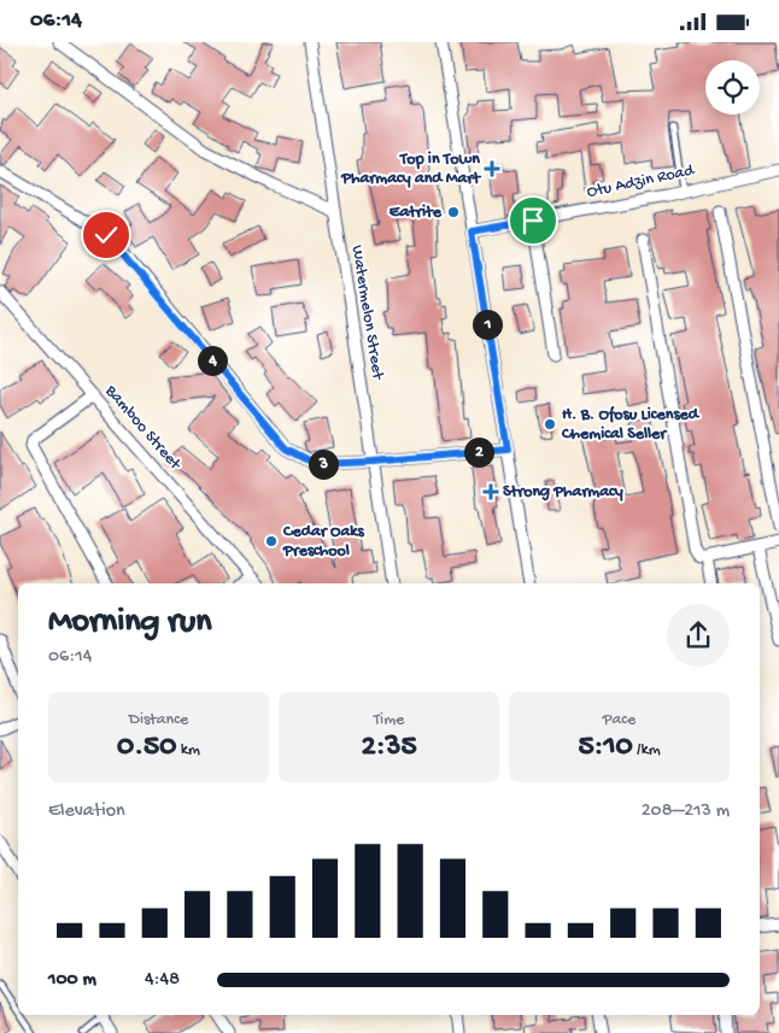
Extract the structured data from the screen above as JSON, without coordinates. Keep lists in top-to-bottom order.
{
  "streets": {
    "street": ["Otu Adzin Road", "Watermelon Street", "Bamboo Street"]
  },
  "places": {
    "health": ["Top in Town Pharmacy and Mart", "Strong Pharmacy"],
    "other": ["Eatrite", "H. B. Ofosu Licensed Chemical Seller", "Cedar Oaks Preschool"]
  },
  "page": {
    "status": "06:14",
    "pins": [
      "1",
      "4",
      "2",
      "3"
    ],
    "heading": ["Morning run", "06:14"],
    "stats": [
      ["Distance", "0.50 km"],
      ["Time", "2:35"],
      ["Pace", "5:10 /km"]
    ],
    "chart": ["Elevation", "208–213 m"],
    "list": [
      {
        "name": "100 m",
        "note": "4:48"
      }
    ]
  }
}
